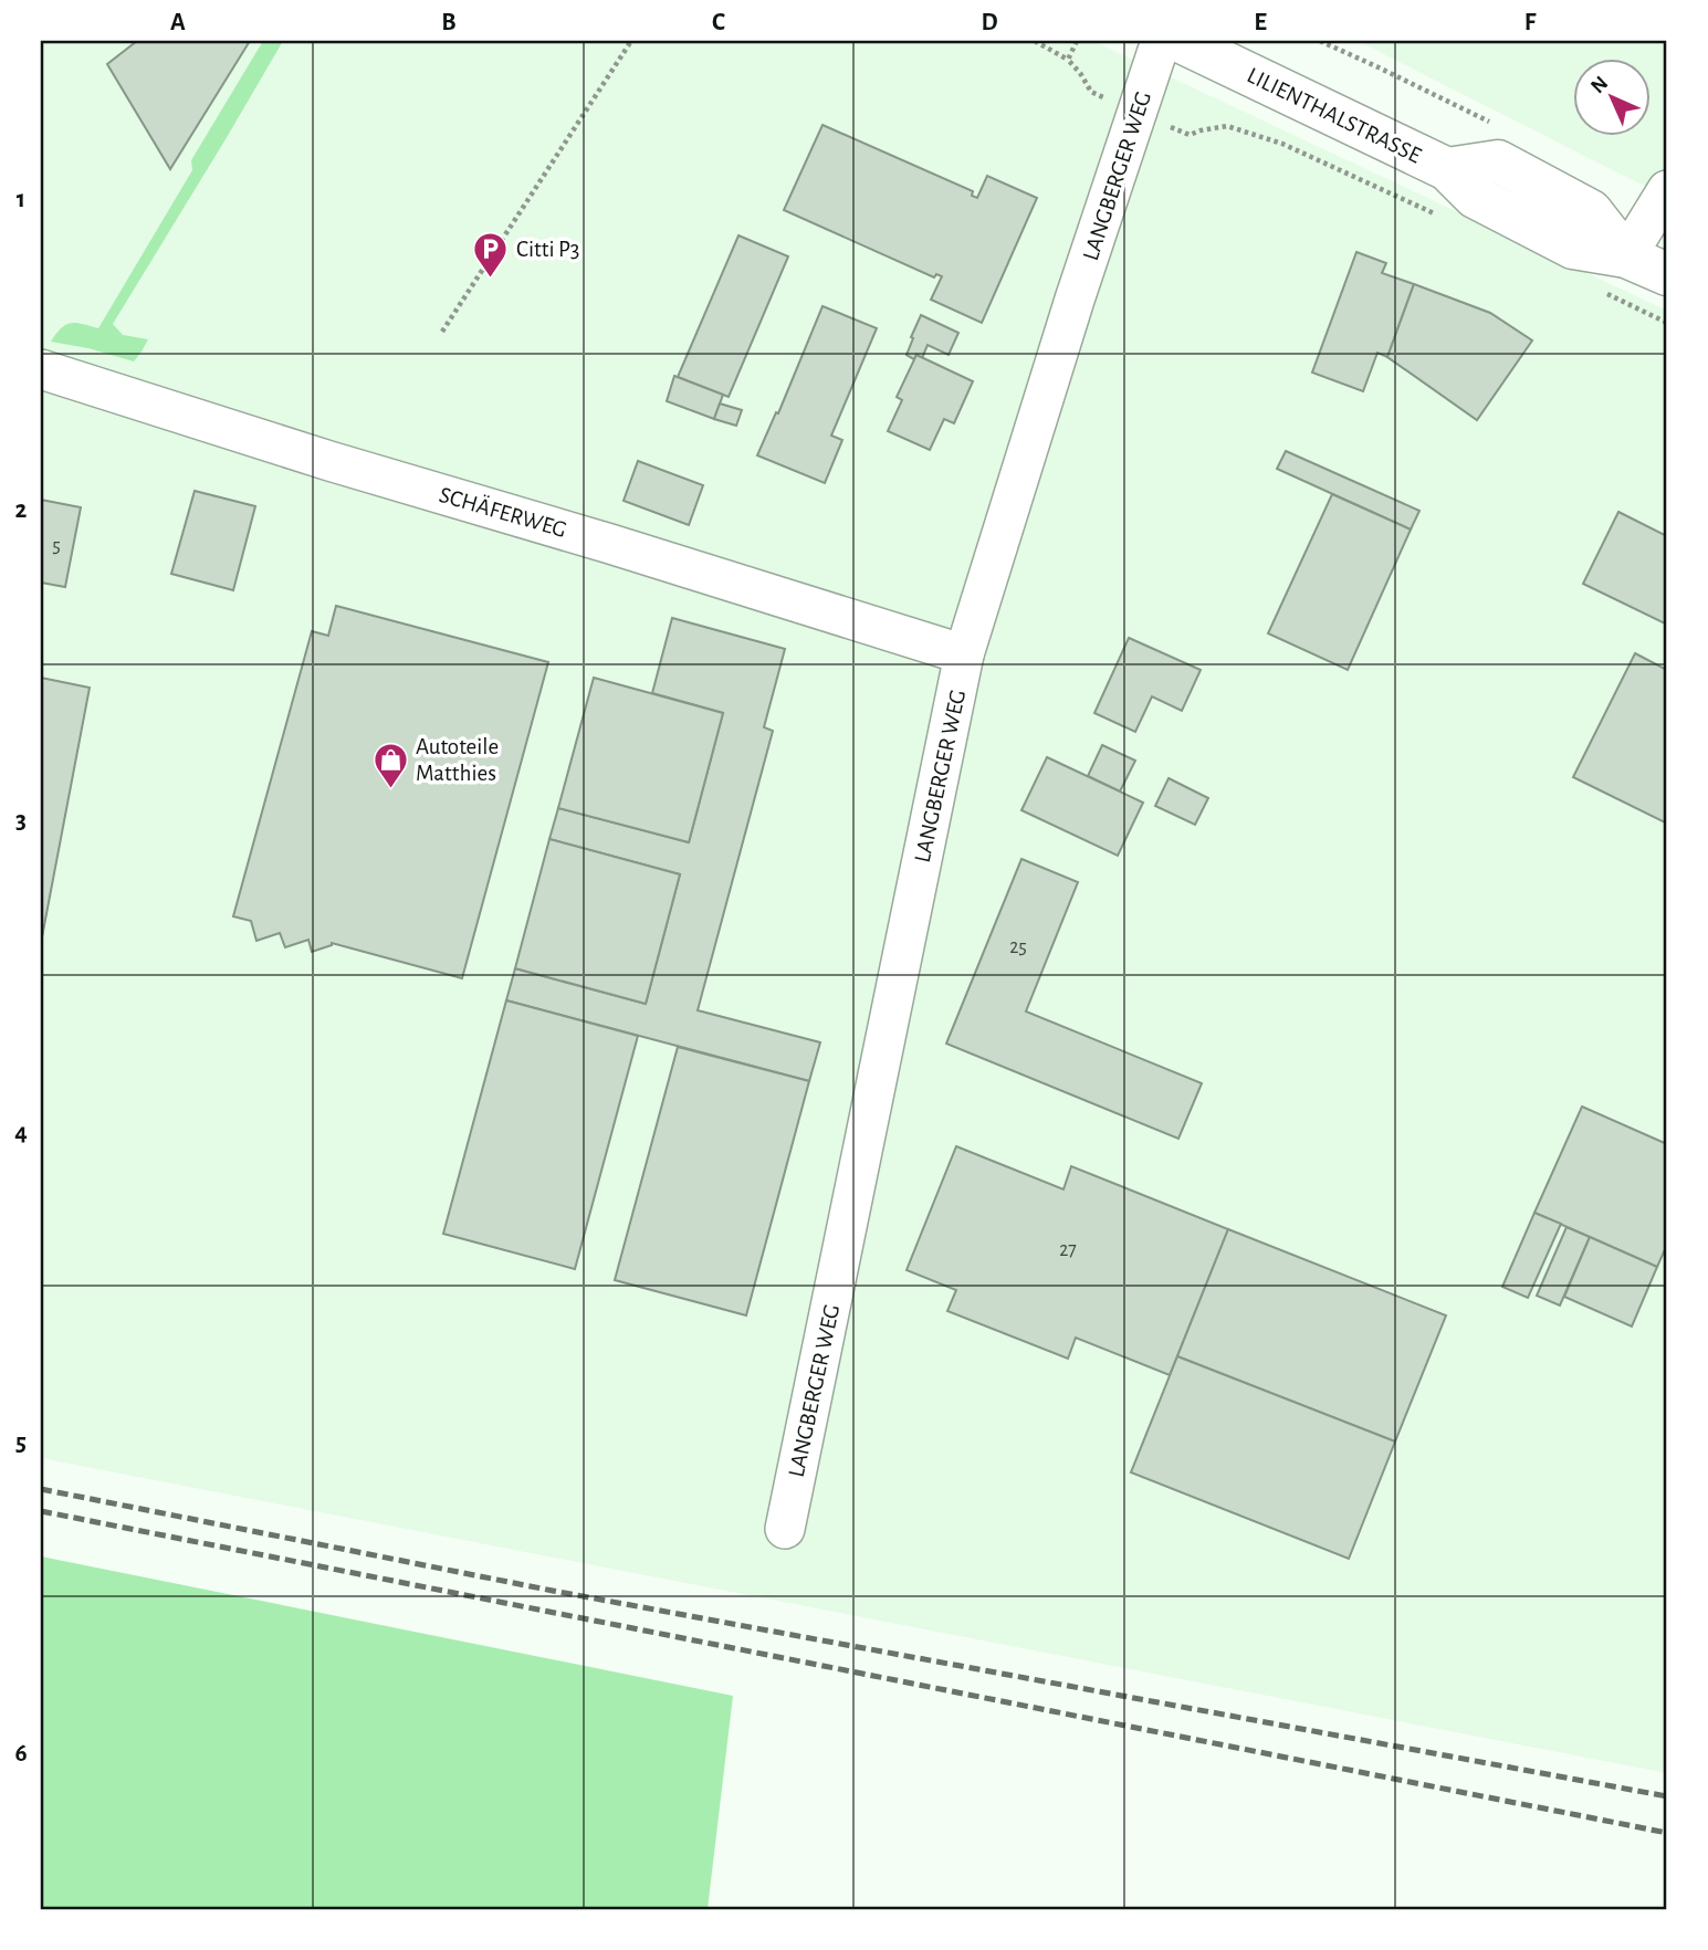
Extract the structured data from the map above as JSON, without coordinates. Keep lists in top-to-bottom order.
{
  "streets": {
    "street": ["LILIENTHALSTRASSE", "LANGBERGER WEG", "SCHÄFERWEG"]
  },
  "crossings": [
    ["LANGBERGER WEG", "SCHÄFERWEG"]
  ],
  "places": {
    "parking": ["Citti P3"],
    "shop": ["Autoteile Matthies"]
  },
  "house_numbers": ["5", "25", "27"],
  "north": "top left",
  "grid": {
    "columns": [
      "A",
      "B",
      "C",
      "D",
      "E",
      "F"
    ],
    "rows": [
      "1",
      "2",
      "3",
      "4",
      "5",
      "6"
    ]
  }
}
